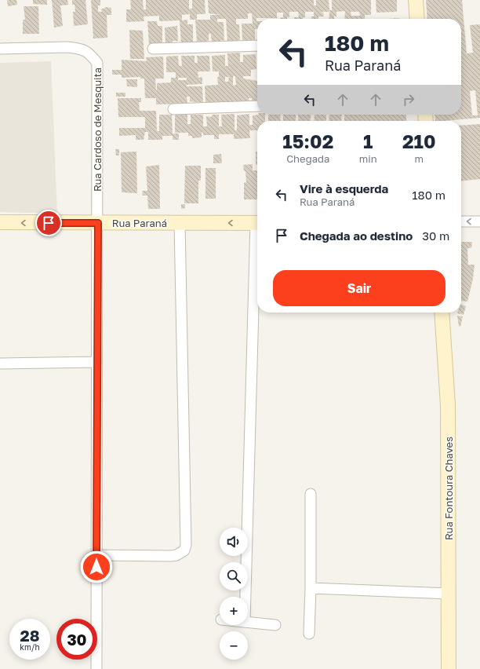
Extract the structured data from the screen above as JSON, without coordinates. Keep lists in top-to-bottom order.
{
  "streets": {
    "street": ["Rua Cardoso de Mesquita", "Rua Paraná", "Rua Fontoura Chaves"]
  },
  "crossings": [
    ["Rua Cardoso de Mesquita", "Rua Paraná"]
  ],
  "page": {
    "turn": ["180 m", "Rua Paraná"],
    "eta": [
      "15:02",
      "Chegada",
      "1",
      "min",
      "210",
      "m"
    ],
    "list": [
      {
        "name": "Vire à esquerda",
        "note": "Rua Paraná",
        "value": "180 m"
      },
      {
        "name": "Chegada ao destino",
        "value": "30 m"
      }
    ],
    "buttons": "Sair",
    "map_buttons": ["+", "−"],
    "speed": "28 km/h",
    "limit": "30"
  }
}
